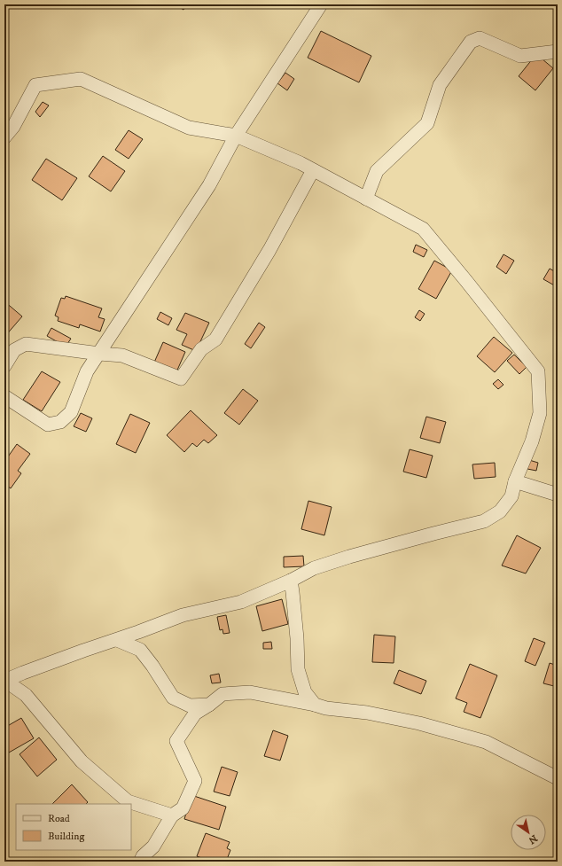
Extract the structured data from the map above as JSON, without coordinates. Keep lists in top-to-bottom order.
{
  "legend": ["Road", "Building"],
  "north": "bottom right"
}
